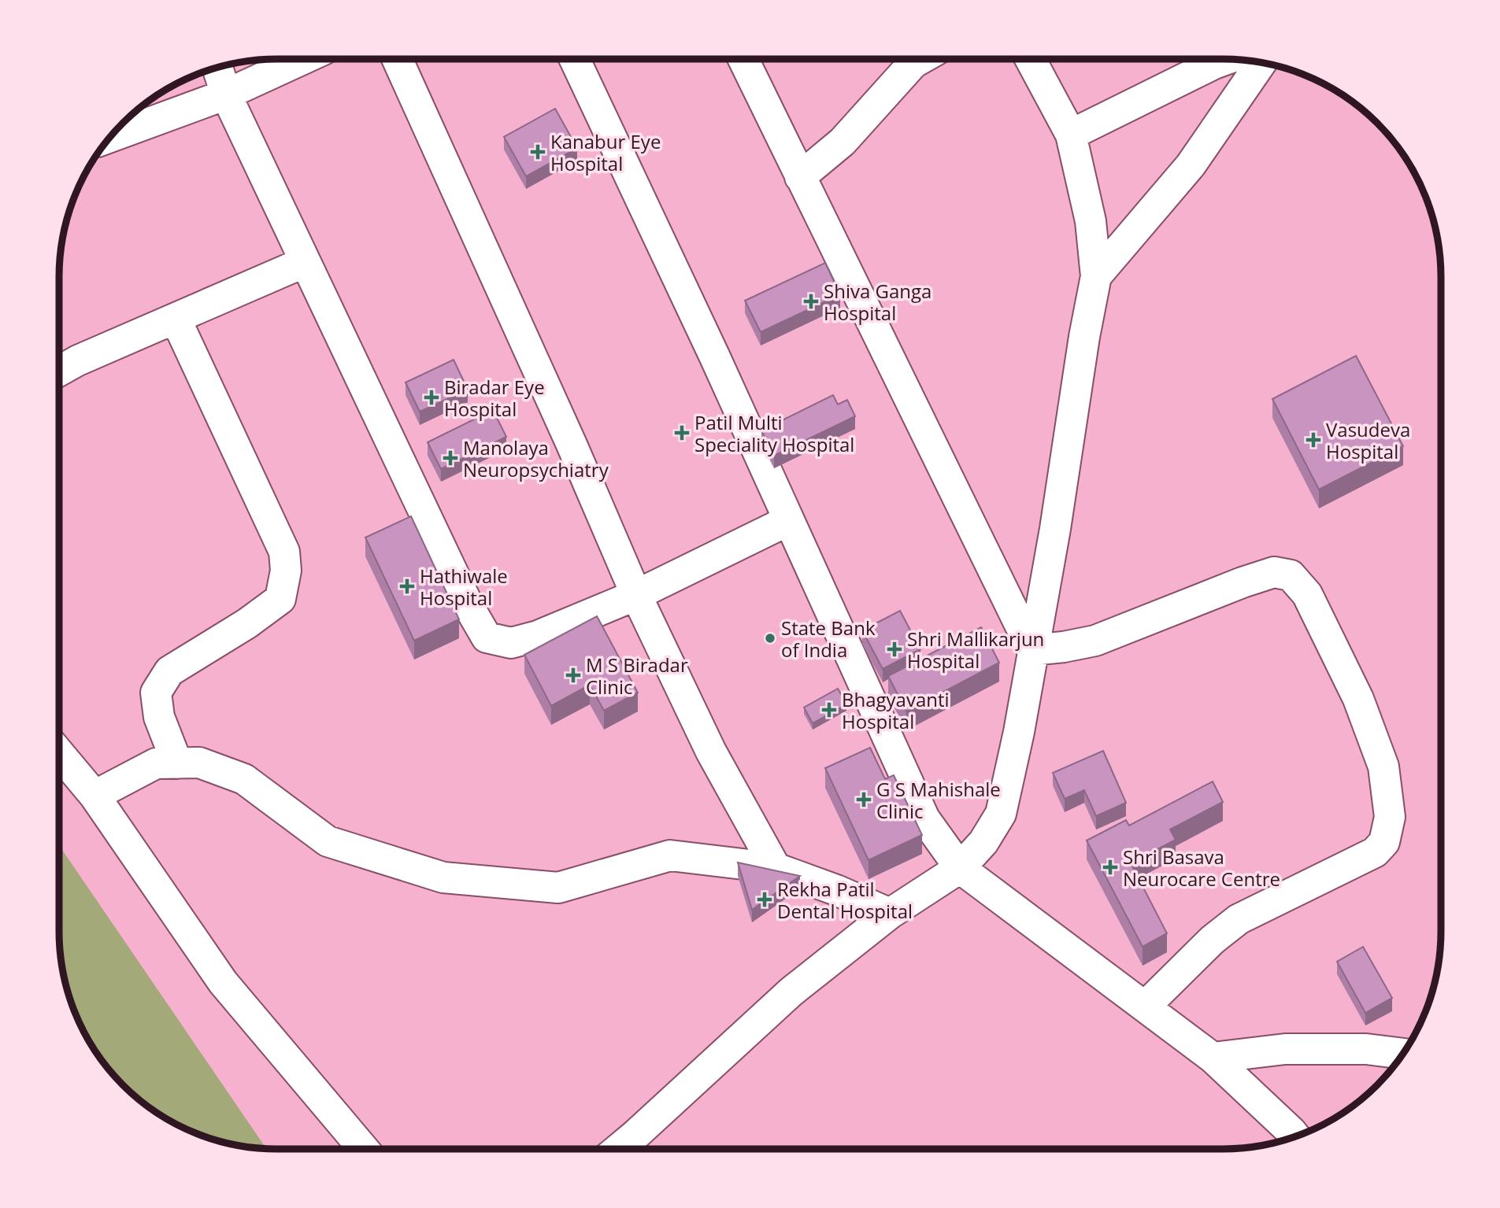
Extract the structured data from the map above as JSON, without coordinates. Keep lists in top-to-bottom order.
{
  "places": {
    "health": [
      "Kanabur Eye Hospital",
      "Shiva Ganga Hospital",
      "Biradar Eye Hospital",
      "Patil Multi Speciality Hospital",
      "Vasudeva Hospital",
      "Manolaya Neuropsychiatry",
      "Hathiwale Hospital",
      "Shri Mallikarjun Hospital",
      "M S Biradar Clinic",
      "Bhagyavanti Hospital",
      "G S Mahishale Clinic",
      "Shri Basava Neurocare Centre",
      "Rekha Patil Dental Hospital"
    ],
    "other": ["State Bank of India"]
  }
}
